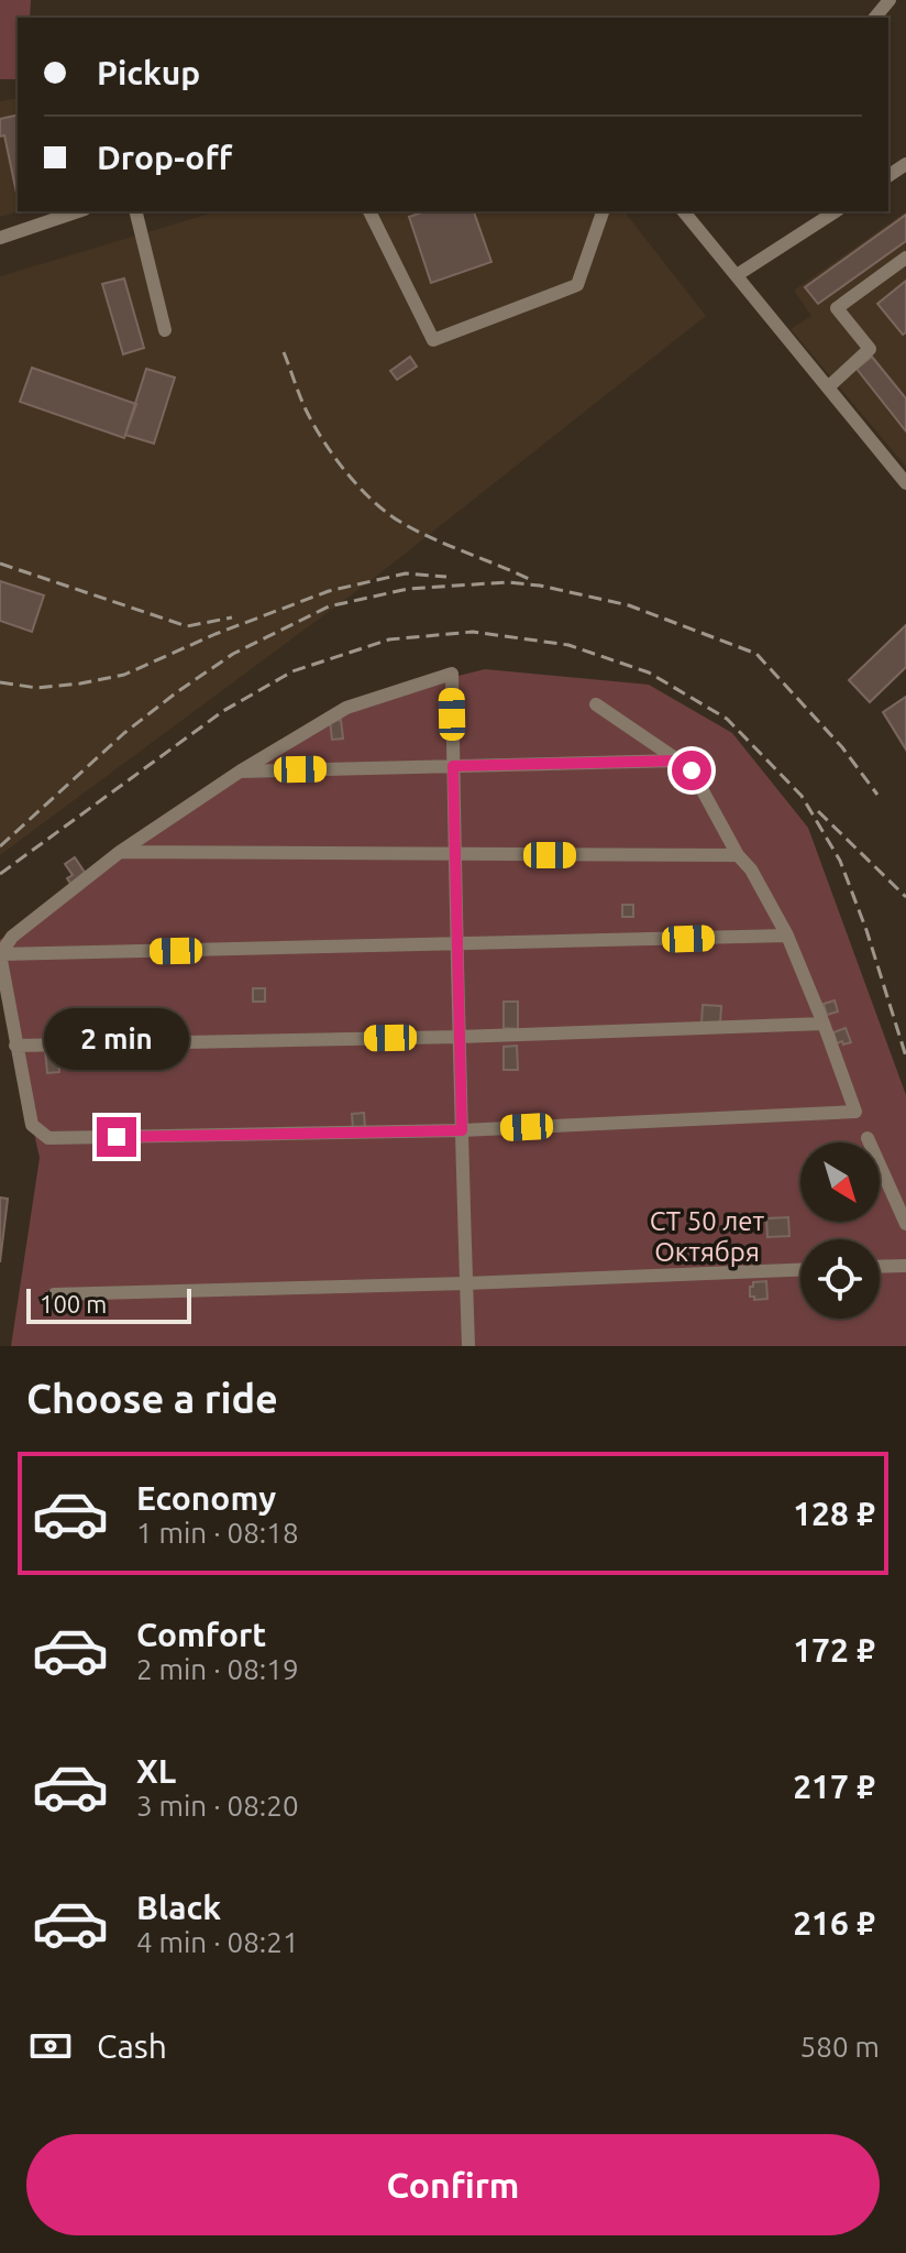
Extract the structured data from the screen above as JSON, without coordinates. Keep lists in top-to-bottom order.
{
  "parks": ["СТ 50 лет Октября"],
  "scale_bar": "100 m",
  "north": "bottom right",
  "page": {
    "banner": ["Pickup", "Drop-off"],
    "bubble": "2 min",
    "scale": "100 m",
    "heading": "Choose a ride",
    "list": [
      {
        "name": "Economy",
        "note": "1 min · 08:18",
        "value": "128 ₽"
      },
      {
        "name": "Comfort",
        "note": "2 min · 08:19",
        "value": "172 ₽"
      },
      {
        "name": "XL",
        "note": "3 min · 08:20",
        "value": "217 ₽"
      },
      {
        "name": "Black",
        "note": "4 min · 08:21",
        "value": "216 ₽"
      }
    ],
    "pay": ["Cash", "580 m"],
    "buttons": "Confirm"
  }
}
